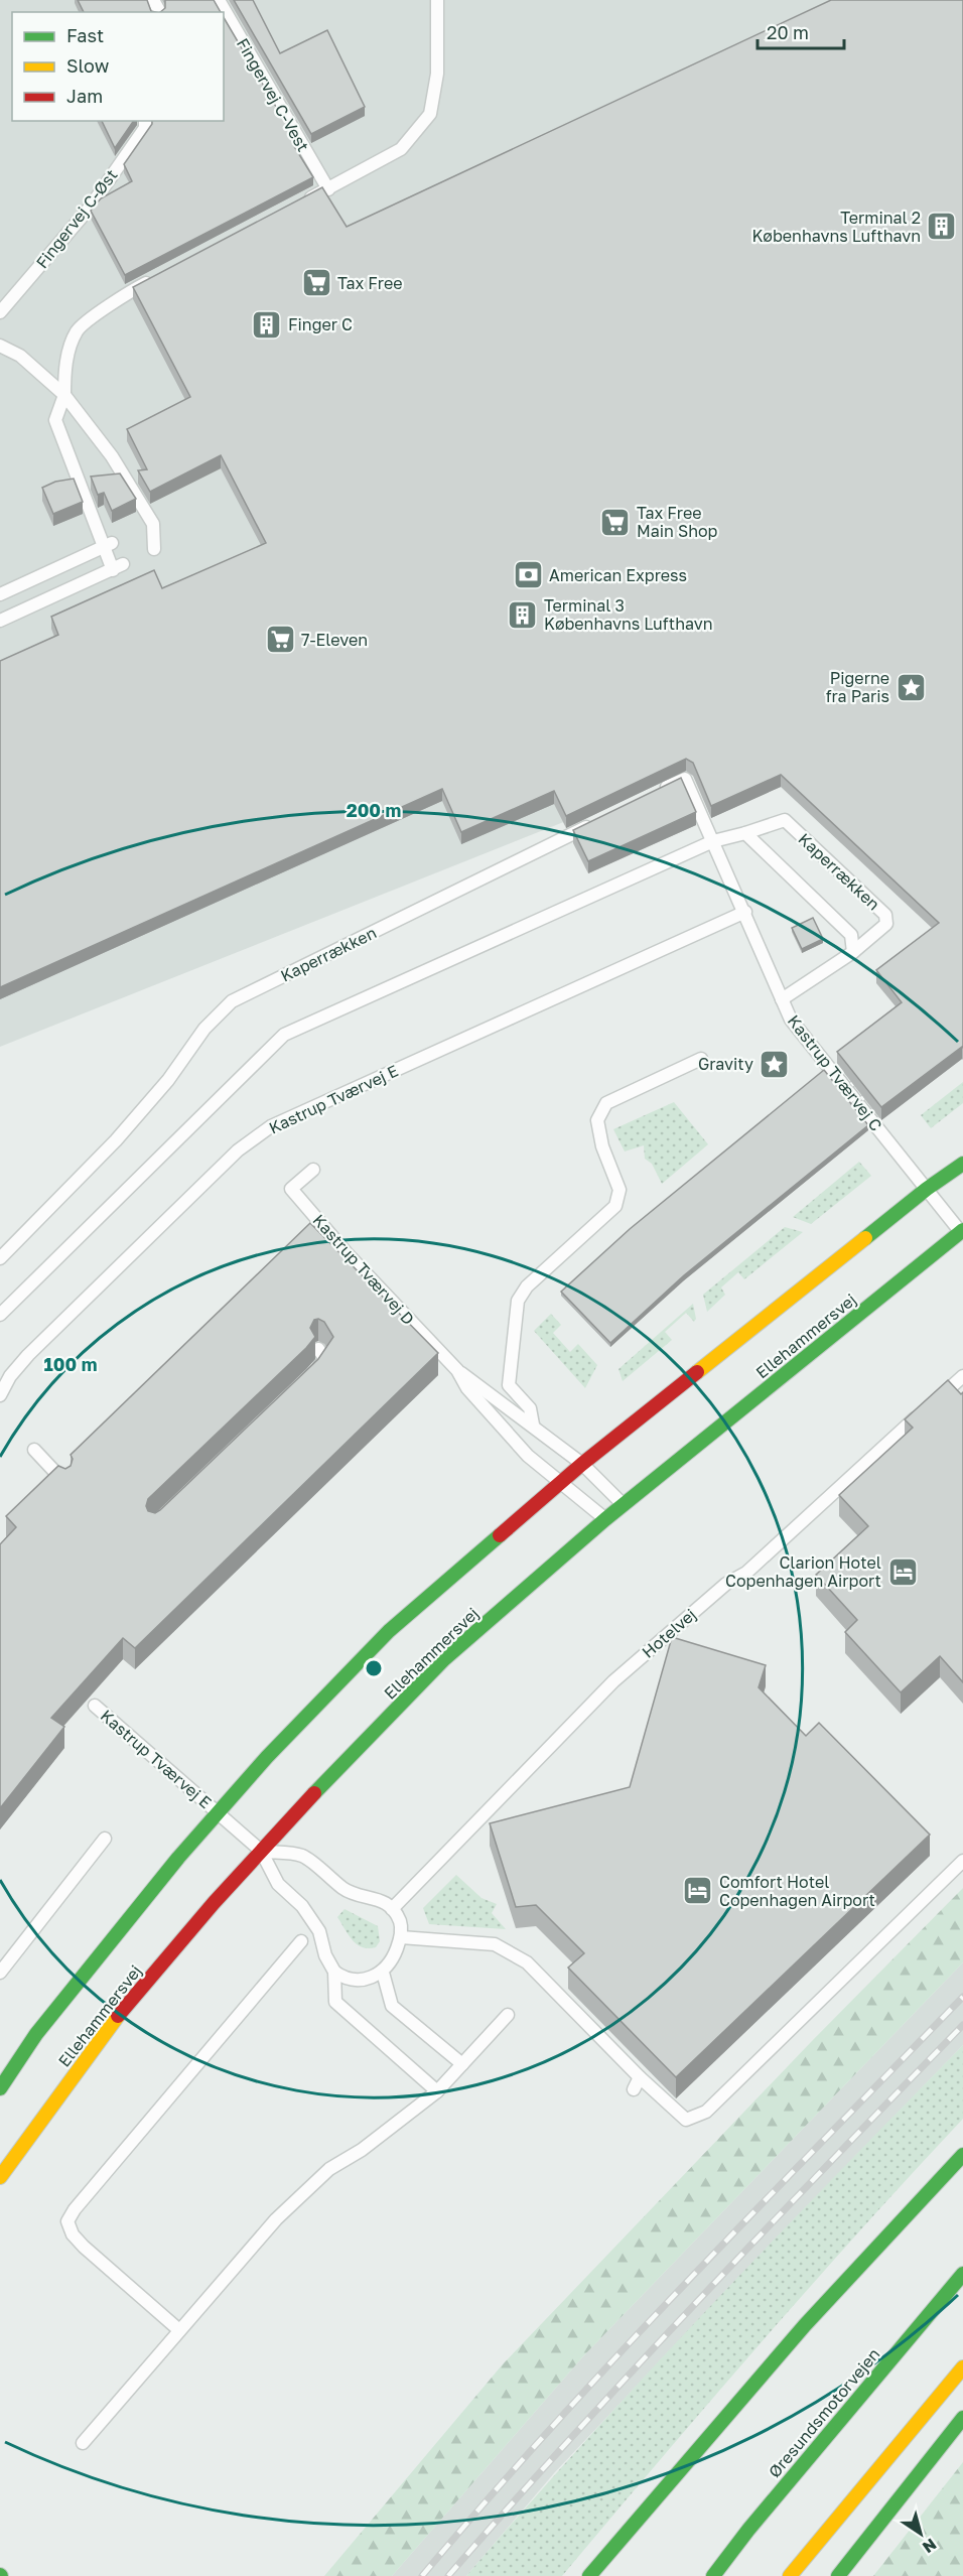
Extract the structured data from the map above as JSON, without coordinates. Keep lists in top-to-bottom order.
{
  "streets": {
    "main road": ["Ellehammersvej", "Øresundsmotorvejen"],
    "lane": [
      "Fingervej C-Vest",
      "Fingervej C-Øst",
      "Kaperrækken",
      "Kastrup Tværvej C",
      "Kastrup Tværvej E",
      "Kastrup Tværvej D",
      "Hotelvej"
    ]
  },
  "crossings": [
    ["Kaperrækken", "Kastrup Tværvej C"],
    ["Kastrup Tværvej C", "Kastrup Tværvej E"],
    ["Kastrup Tværvej C", "Ellehammersvej"],
    ["Kastrup Tværvej E", "Ellehammersvej"],
    ["Kastrup Tværvej D", "Ellehammersvej"]
  ],
  "places": {
    "building": ["Terminal 2 Københavns Lufthavn", "Finger C", "Terminal 3 Københavns Lufthavn"],
    "supermarket": ["Tax Free", "Tax Free Main Shop", "7-Eleven"],
    "bank": ["American Express"],
    "place": ["Pigerne fra Paris", "Gravity"],
    "hotel": ["Clarion Hotel Copenhagen Airport", "Comfort Hotel Copenhagen Airport"]
  },
  "legend": ["Fast", "Slow", "Jam"],
  "scale_bar": "20 m",
  "north": "bottom right",
  "rings": ["200 m", "100 m"]
}
